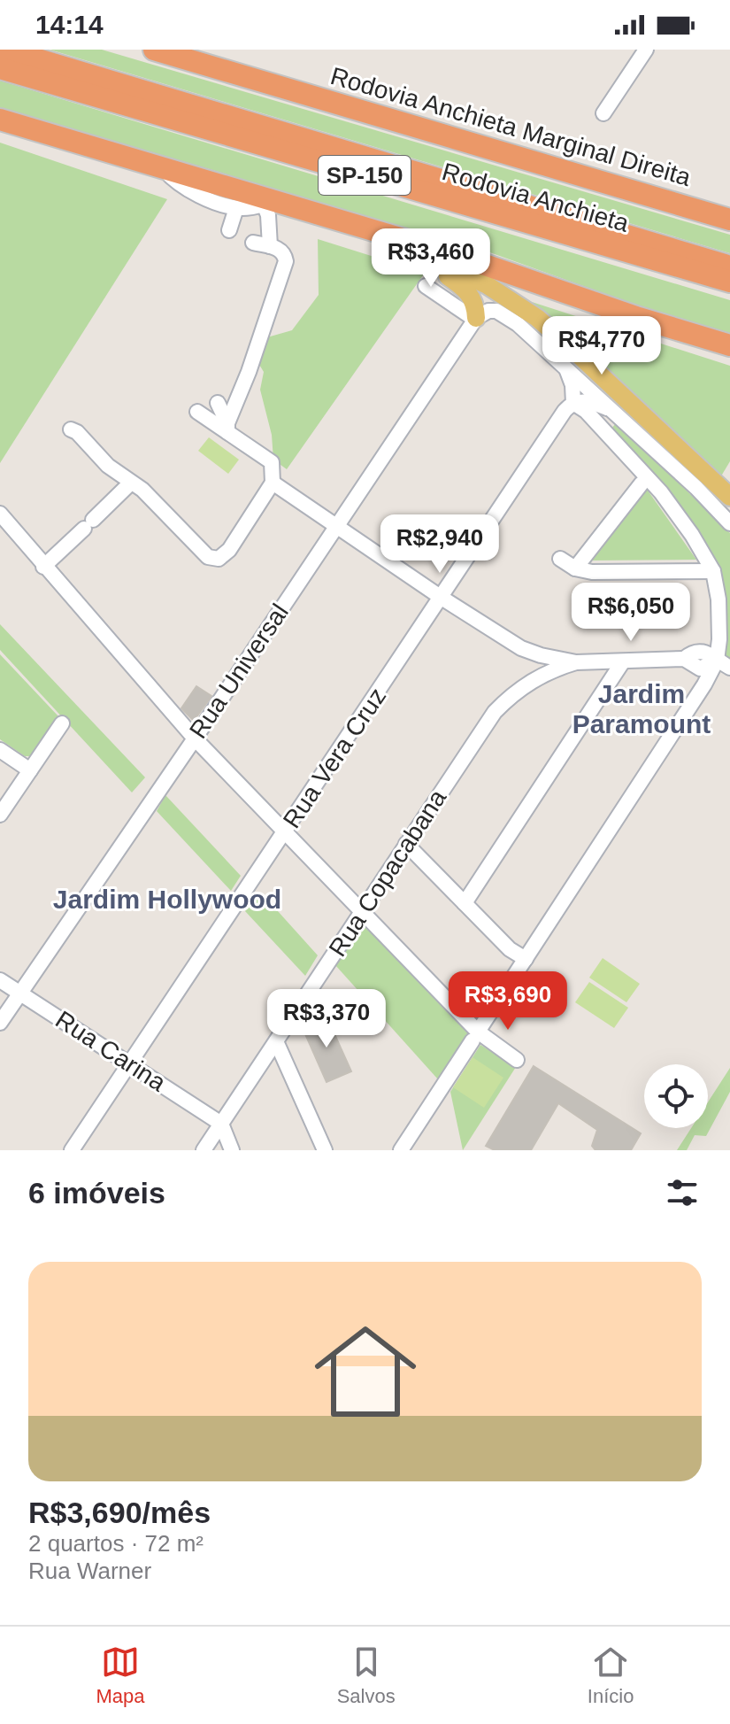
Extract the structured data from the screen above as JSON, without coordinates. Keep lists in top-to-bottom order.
{
  "streets": {
    "highway": ["Rodovia Anchieta Marginal Direita", "SP-150", "Rodovia Anchieta"],
    "street": [
      "Rua Universal",
      "Rua Vera Cruz",
      "Rua Copacabana",
      "Rua Carina"
    ]
  },
  "crossings": [
    ["Rua Universal", "Rua Carina"],
    ["Rua Vera Cruz", "Rua Carina"],
    ["Rua Copacabana", "Rua Carina"]
  ],
  "districts": ["Jardim Paramount", "Jardim Hollywood"],
  "page": {
    "status": "14:14",
    "price": [
      "R$3,460",
      "R$4,770",
      "R$2,940",
      "R$6,050",
      "R$3,690",
      "R$3,370"
    ],
    "heading": "6 imóveis",
    "list": [
      {
        "name": "R$3,690/mês",
        "note": "2 quartos · 72 m² · Rua Warner"
      }
    ],
    "tabs": ["Mapa", "Salvos", "Início"]
  }
}
